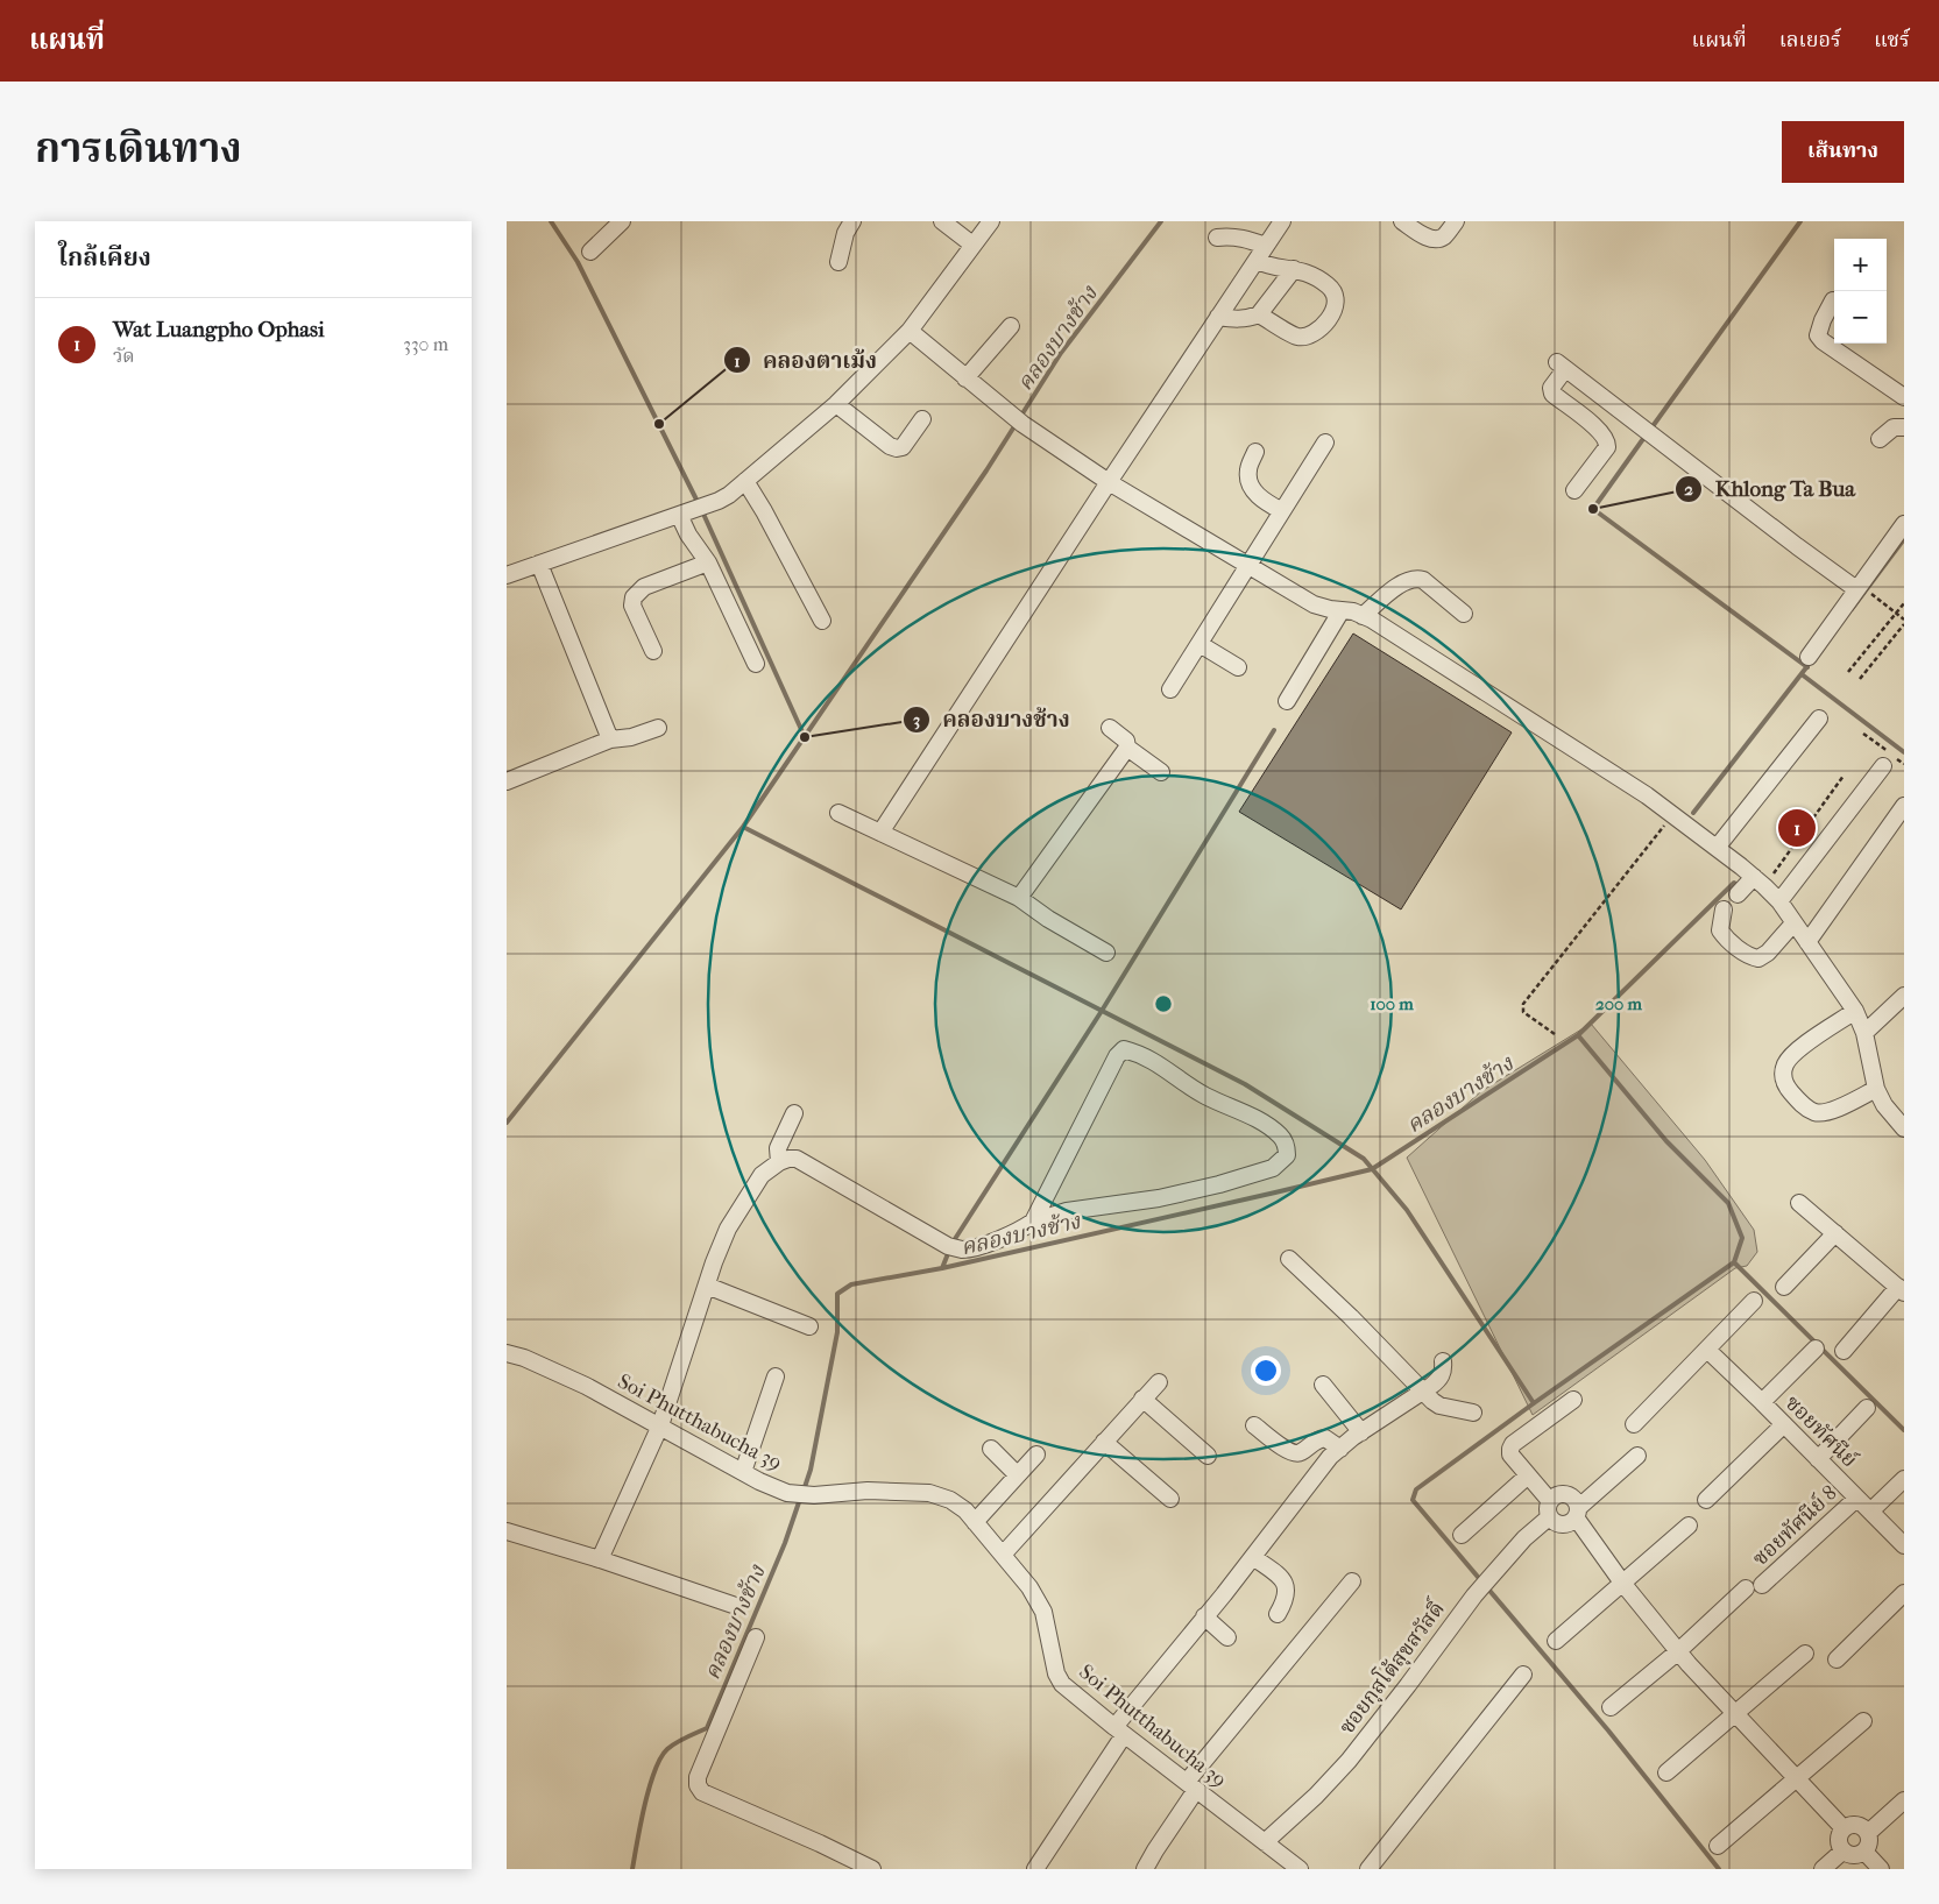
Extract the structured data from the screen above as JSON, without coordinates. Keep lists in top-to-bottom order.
{
  "streets": {
    "street": [
      "Soi Phutthabucha 39",
      "ซอยทัศนีย์",
      "ซอยทัศนีย์ 8",
      "ซอยกุสโต้สุขสวัสดิ์"
    ]
  },
  "crossings": [
    ["Soi Phutthabucha 39", "ซอยกุสโต้สุขสวัสดิ์"],
    ["ซอยทัศนีย์", "ซอยทัศนีย์ 8"]
  ],
  "water": ["คลองบางช้าง"],
  "places": ["คลองตาเม้ง", "Khlong Ta Bua", "คลองบางช้าง"],
  "page": {
    "header": "แผนที่",
    "nav": ["แผนที่", "เลเยอร์", "แชร์"],
    "title": "การเดินทาง",
    "buttons": "เส้นทาง",
    "heading": "ใกล้เคียง",
    "map_buttons": ["+", "−"],
    "list": [
      {
        "mark": "1",
        "name": "Wat Luangpho Ophasi",
        "note": "วัด",
        "value": "330 m"
      }
    ],
    "pins": "1"
  },
  "rings": ["100 m", "200 m"]
}
